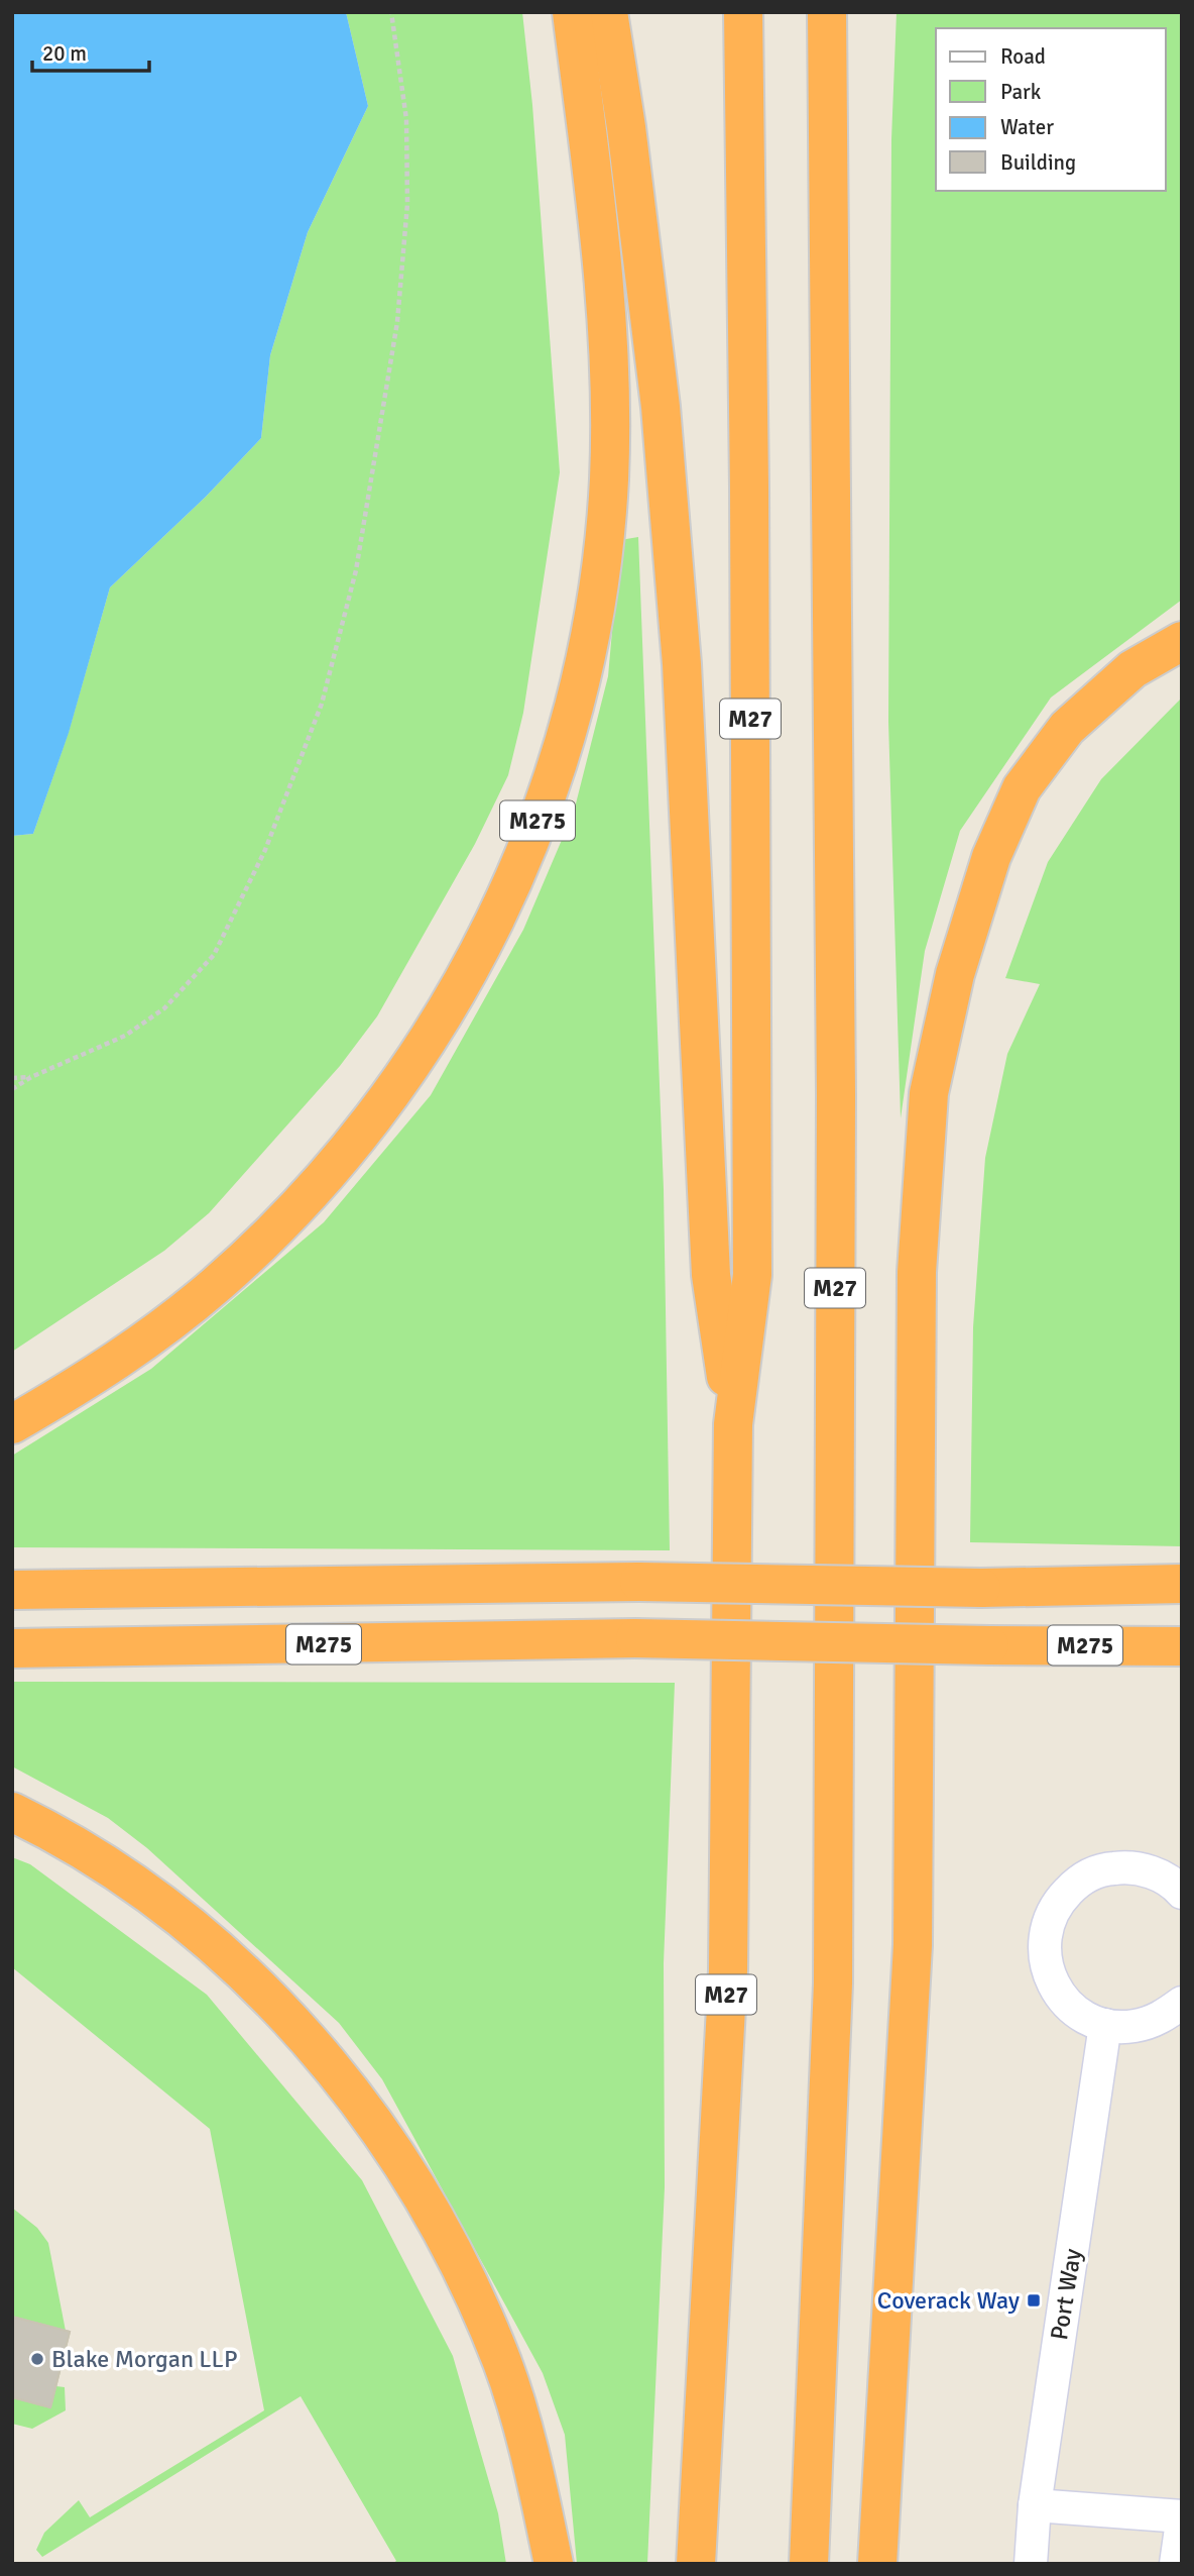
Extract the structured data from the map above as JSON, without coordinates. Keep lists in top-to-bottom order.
{
  "streets": {
    "highway": ["M27", "M275"],
    "street": ["Port Way"]
  },
  "places": {
    "transit": ["Coverack Way"],
    "other": ["Blake Morgan LLP"]
  },
  "legend": [
    "Road",
    "Park",
    "Water",
    "Building"
  ],
  "scale_bar": "20 m"
}
